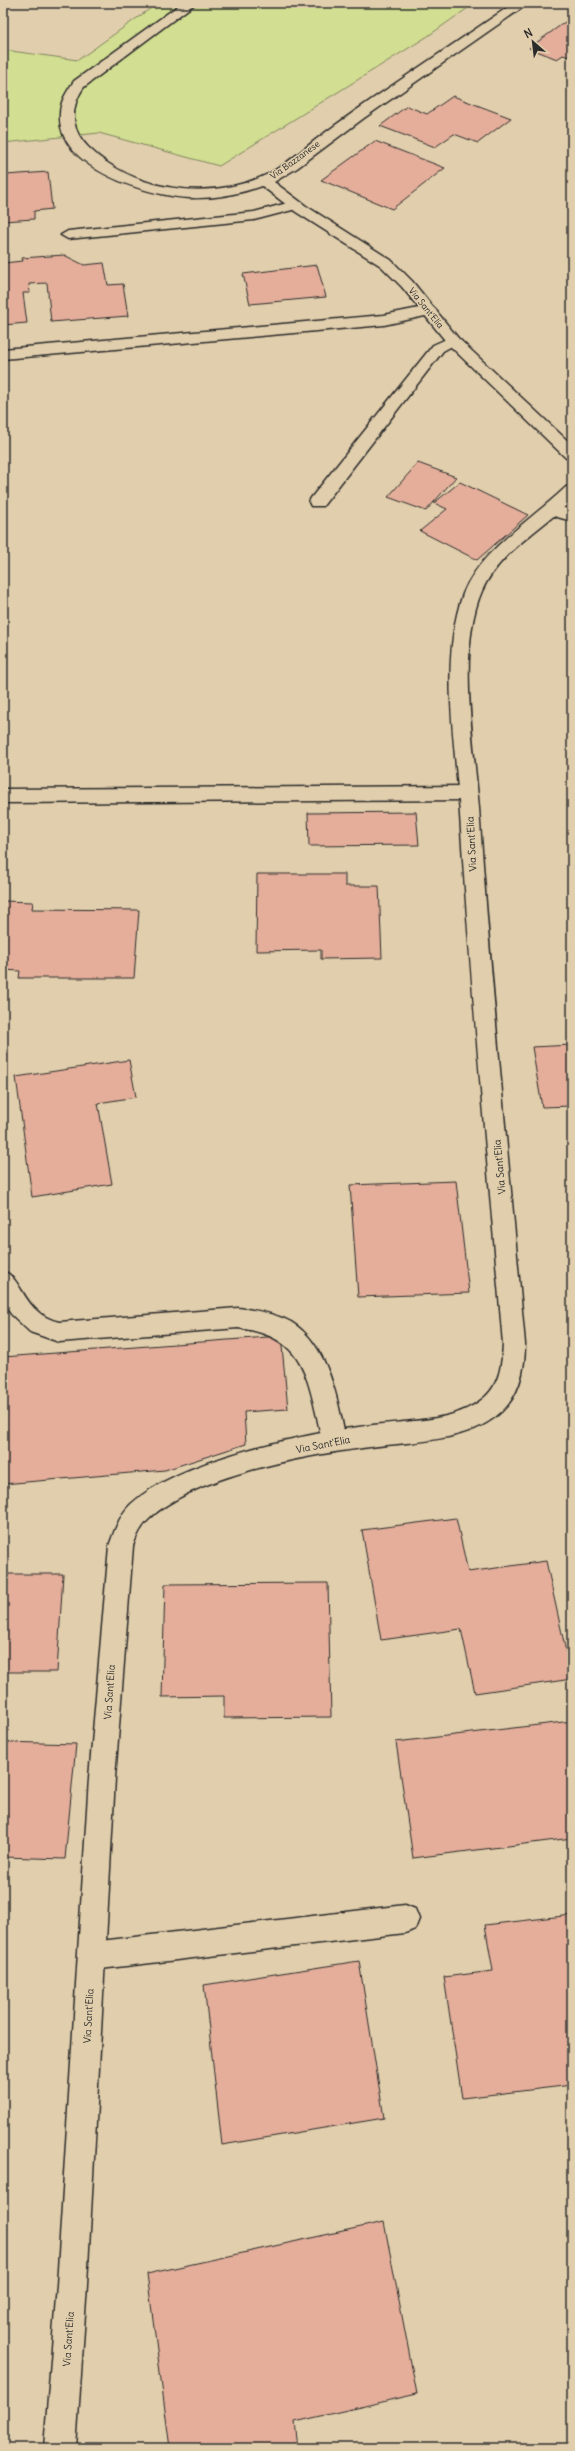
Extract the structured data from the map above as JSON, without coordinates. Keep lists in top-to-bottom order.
{
  "streets": {
    "street": ["Via Bazzanese", "Via Sant'Elia"]
  },
  "crossings": [
    ["Via Bazzanese", "Via Sant'Elia"]
  ],
  "north": "top left"
}
